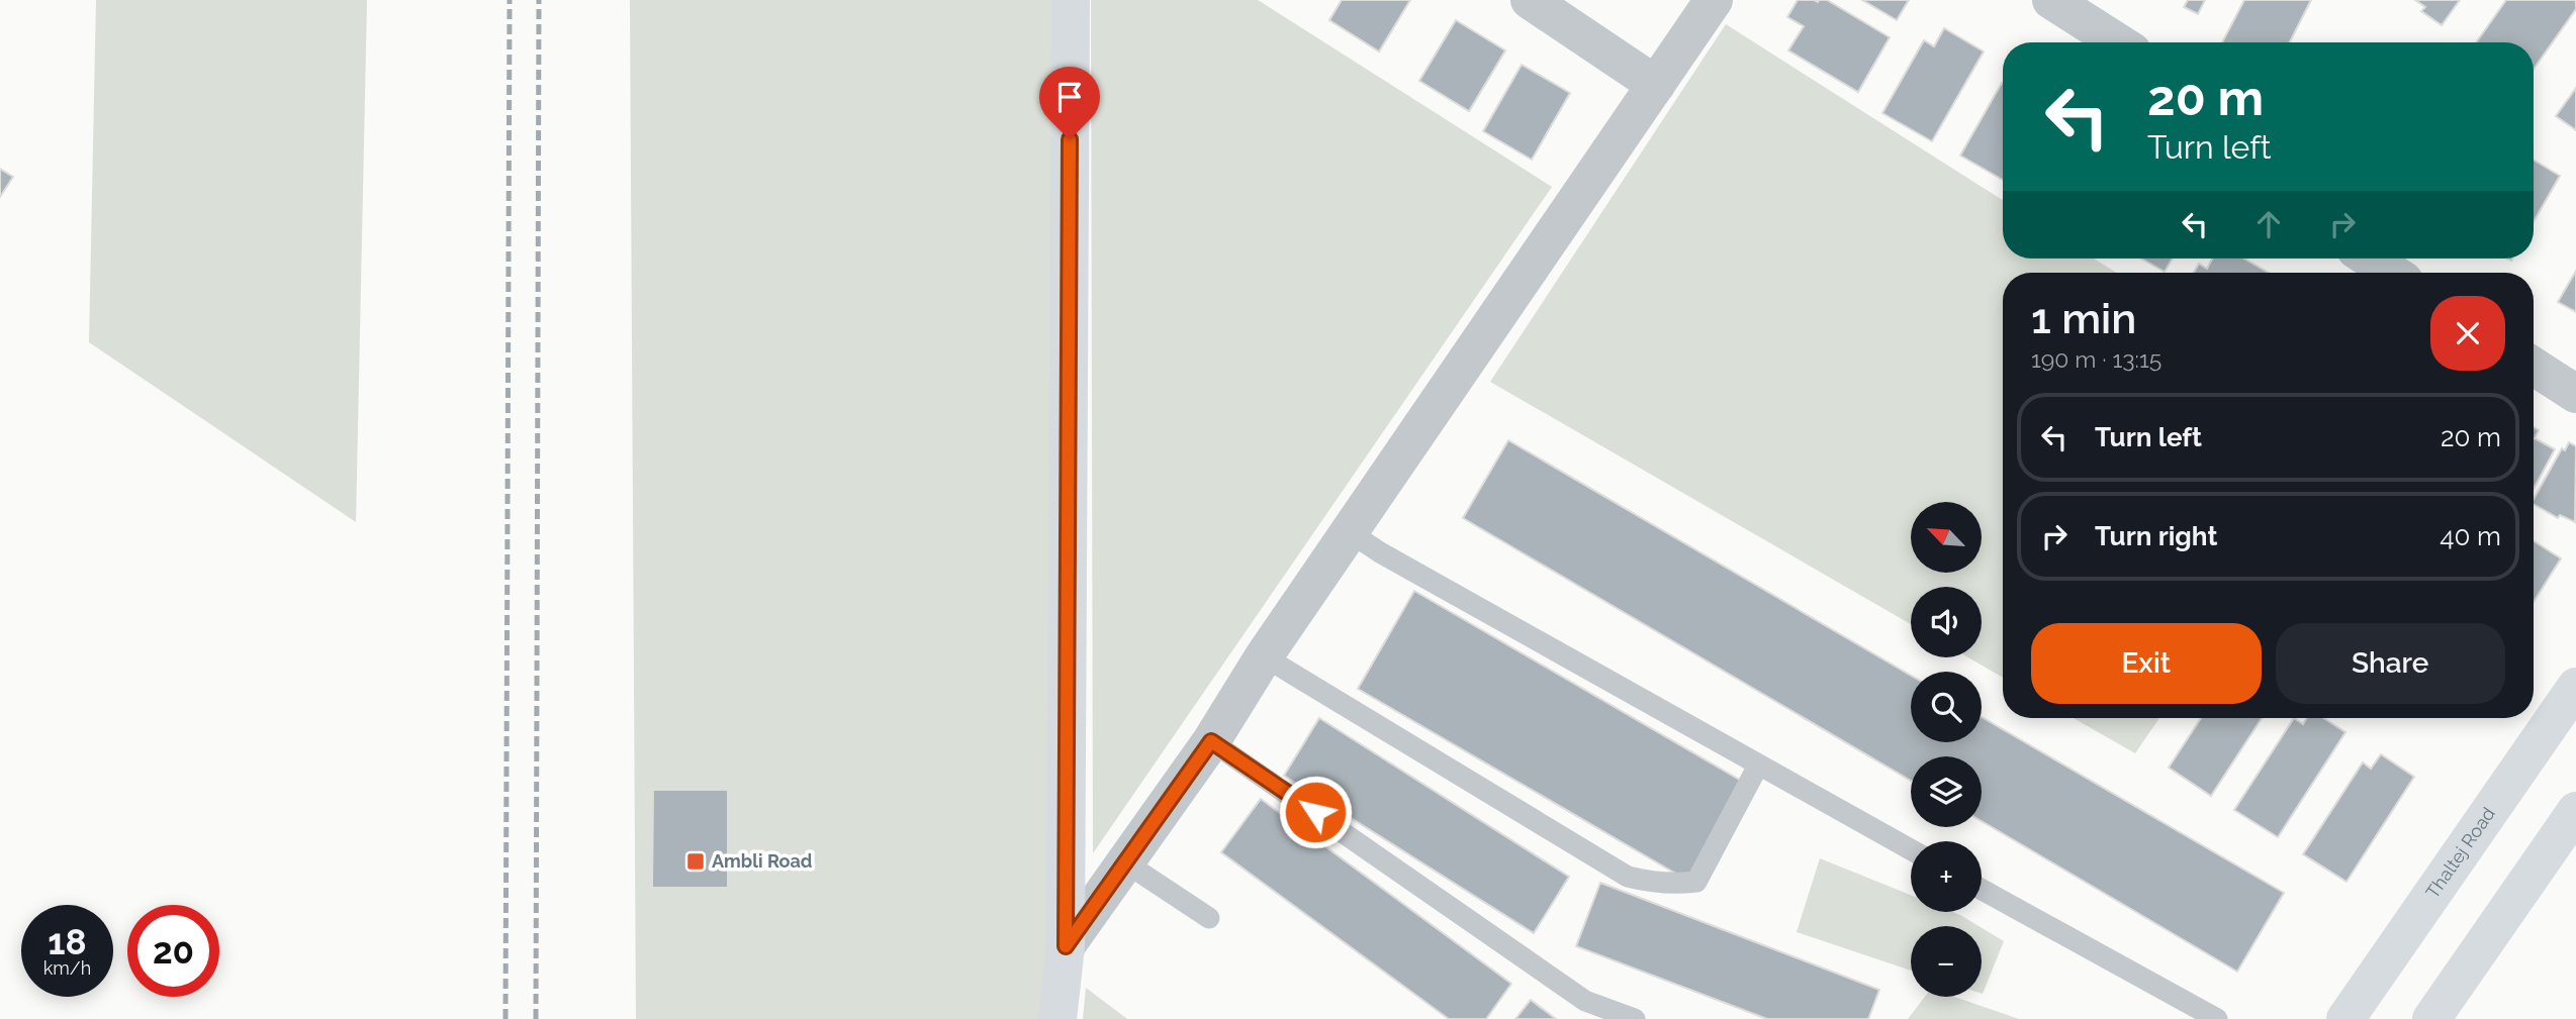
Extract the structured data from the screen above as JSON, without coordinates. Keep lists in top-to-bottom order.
{
  "streets": {
    "street": ["Thaltej Road"]
  },
  "places": {
    "transit": ["Ambli Road"]
  },
  "north": "top left",
  "page": {
    "turn": ["20 m", "Turn left"],
    "heading": ["1 min", "190 m · 13:15"],
    "list": [
      {
        "name": "Turn left",
        "value": "20 m"
      },
      {
        "name": "Turn right",
        "value": "40 m"
      }
    ],
    "map_buttons": ["+", "−"],
    "buttons": ["Exit", "Share"],
    "speed": "18 km/h",
    "limit": "20"
  }
}
